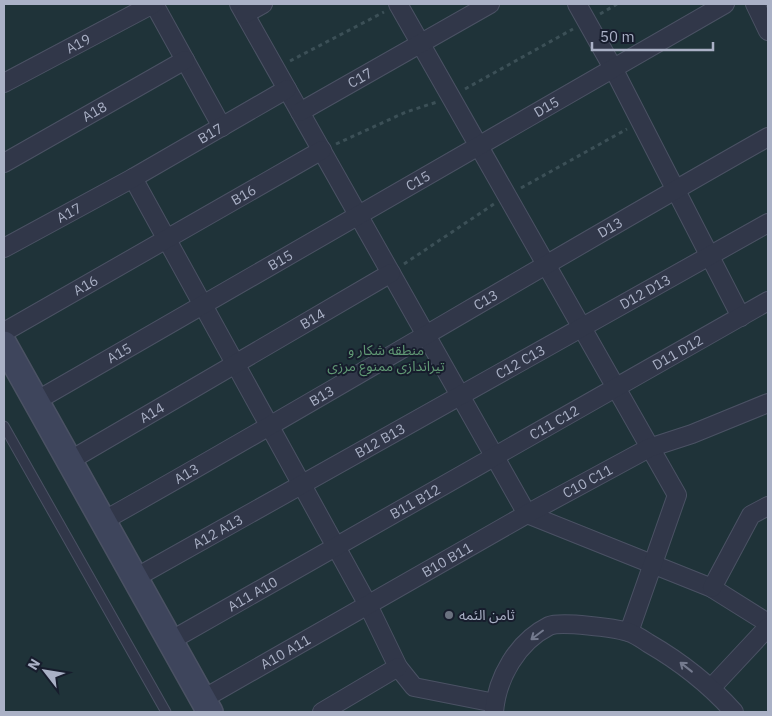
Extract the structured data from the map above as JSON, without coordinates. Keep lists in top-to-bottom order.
{
  "streets": {
    "street": [
      "A19",
      "C17",
      "D15",
      "A18",
      "B17",
      "C15",
      "B16",
      "A17",
      "D13",
      "B15",
      "A16",
      "D12 D13",
      "C13",
      "B14",
      "A15",
      "D11 D12",
      "C12 C13",
      "B13",
      "A14",
      "C11 C12",
      "B12 B13",
      "A13",
      "C10 C11",
      "B11 B12",
      "A12 A13",
      "B10 B11",
      "A11 A10",
      "A10 A11"
    ]
  },
  "crossings": [
    ["D15", "C15"],
    ["B17", "A17"],
    ["C15", "B15"],
    ["B16", "A16"],
    ["D13", "C13"],
    ["B15", "A15"],
    ["D12 D13", "C12 C13"],
    ["C13", "B13"],
    ["B14", "A14"],
    ["D11 D12", "C11 C12"],
    ["C12 C13", "B12 B13"],
    ["B13", "A13"],
    ["C11 C12", "B11 B12"],
    ["B12 B13", "A12 A13"],
    ["C10 C11", "B10 B11"],
    ["B11 B12", "A11 A10"],
    ["B10 B11", "A10 A11"]
  ],
  "parks": ["منطقه شکار و تیراندازی ممنوع مرزی"],
  "places": ["ثامن الئمه"],
  "scale_bar": "50 m",
  "north": "top left"
}
